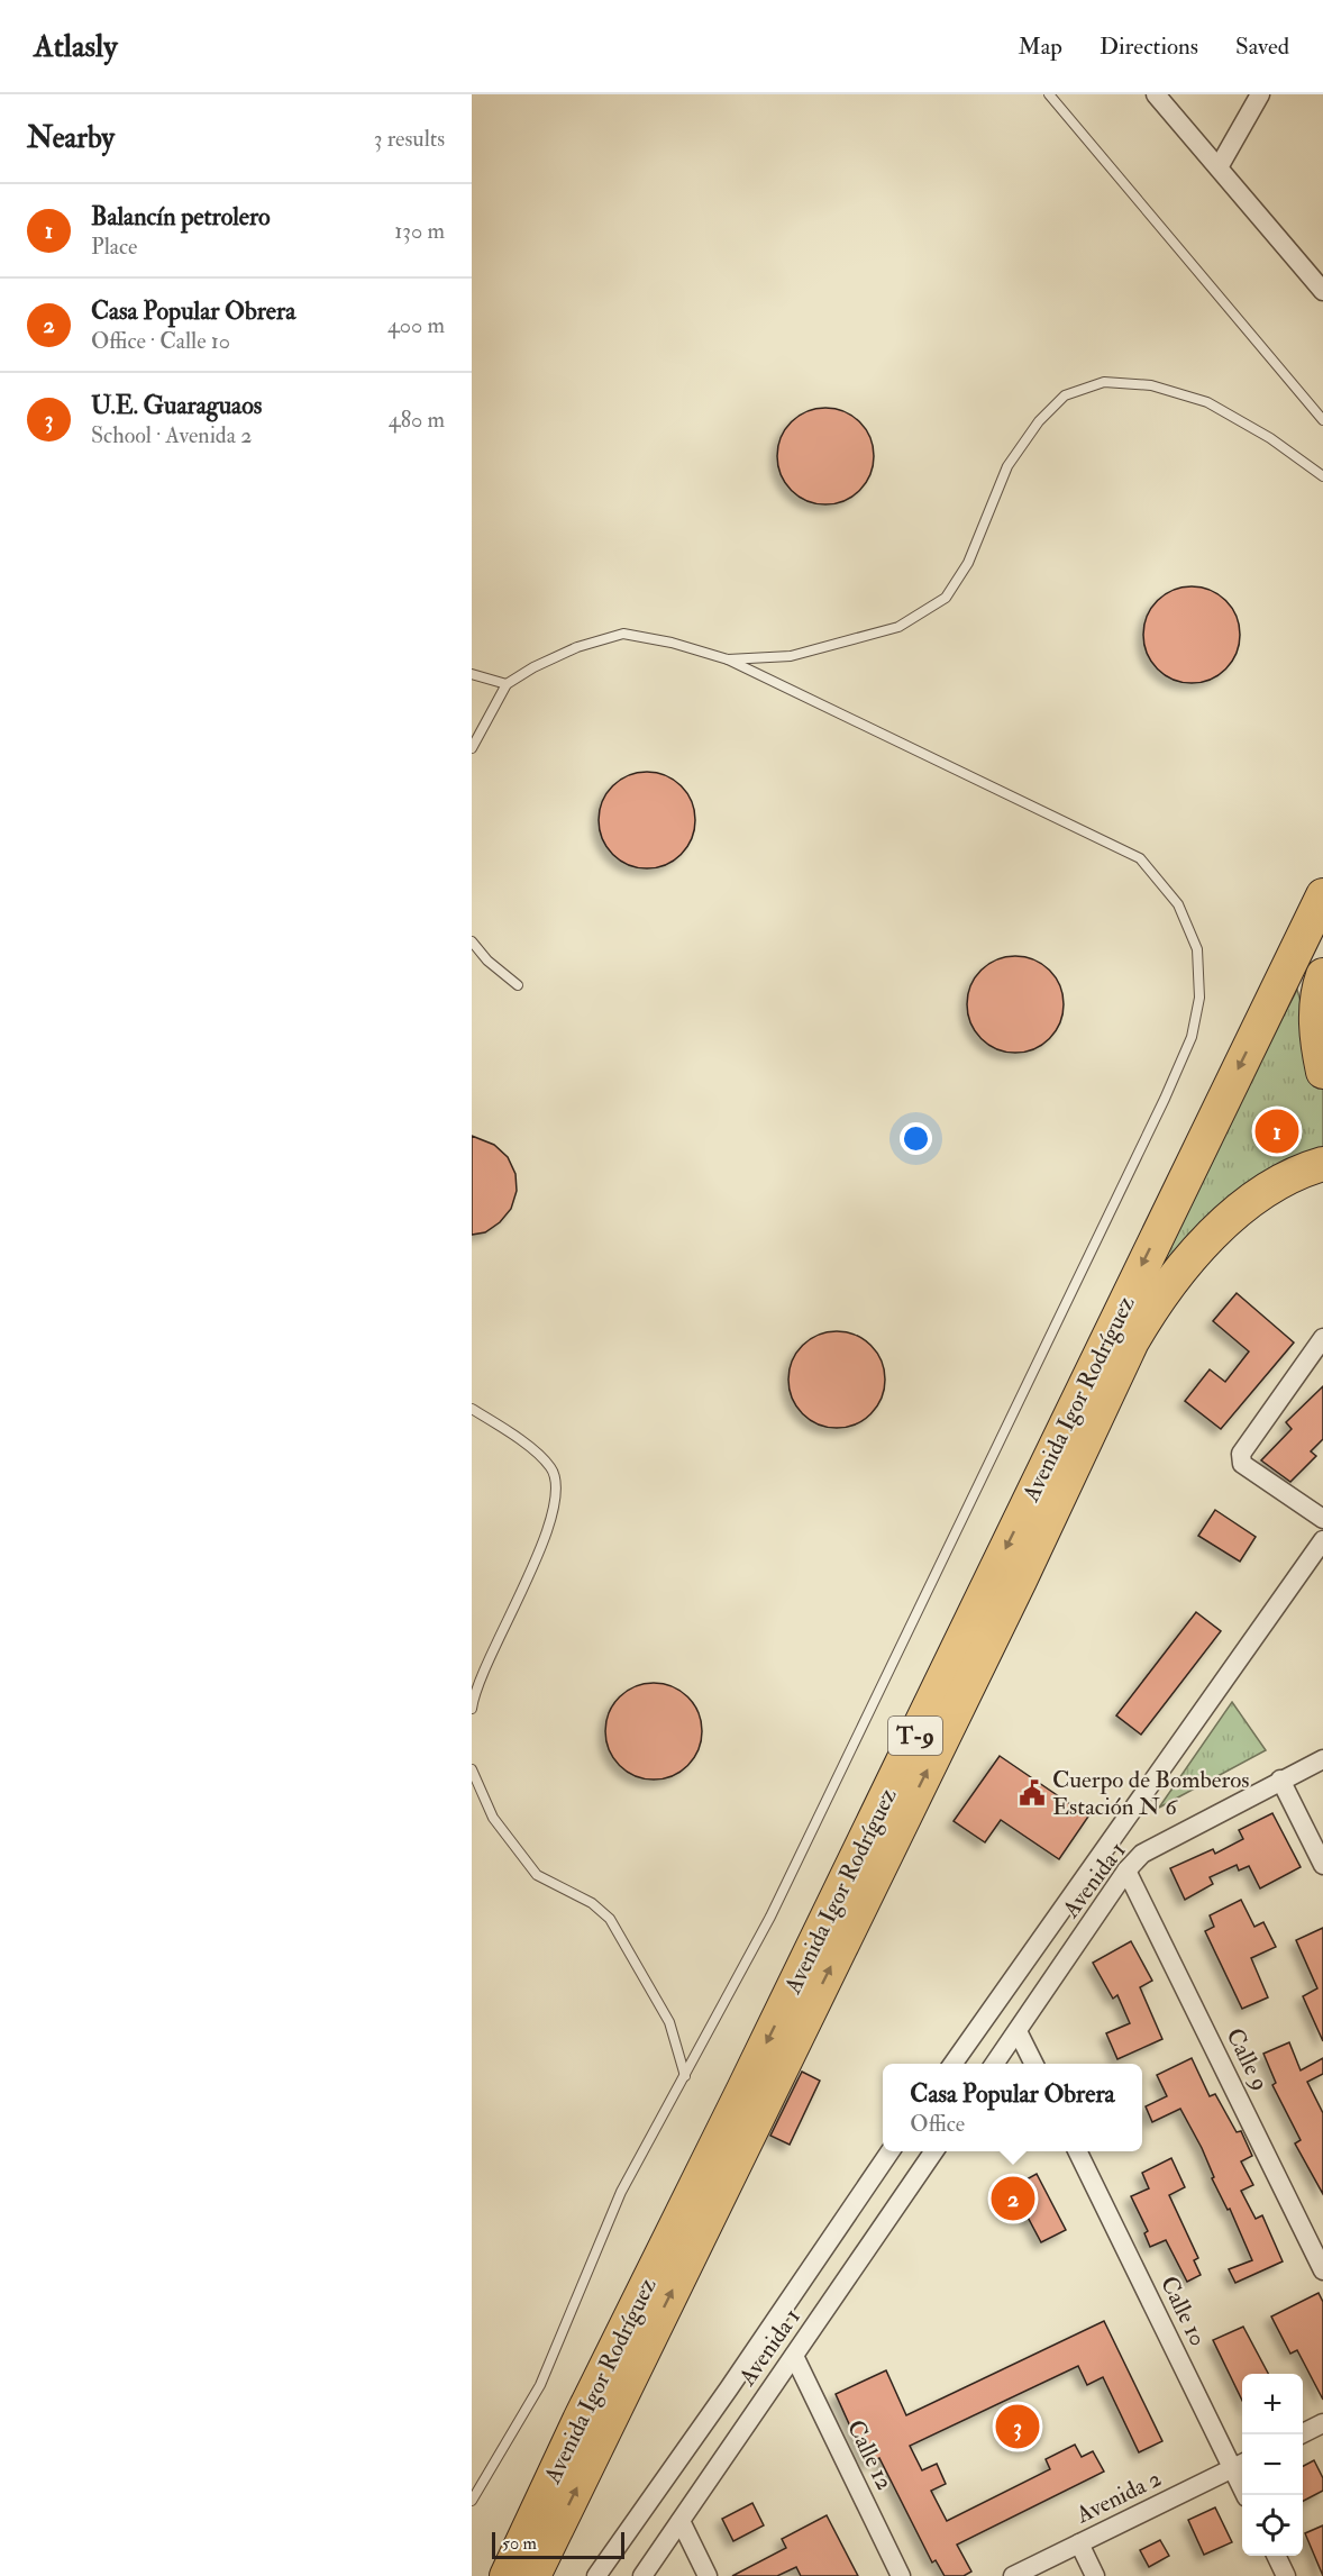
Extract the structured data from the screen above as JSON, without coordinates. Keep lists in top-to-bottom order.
{
  "streets": {
    "highway": ["Avenida Igor Rodríguez", "T-9"],
    "street": [
      "Avenida 1",
      "Calle 9",
      "Calle 10",
      "Calle 12",
      "Avenida 2"
    ]
  },
  "crossings": [
    ["Avenida 1", "Calle 9"],
    ["Avenida 1", "Calle 12"],
    ["Calle 10", "Avenida 2"]
  ],
  "places": {
    "public building": ["Cuerpo de Bomberos Estación N 6"]
  },
  "scale_bar": "50 m",
  "page": {
    "header": "Atlasly",
    "nav": ["Map", "Directions", "Saved"],
    "heading": ["Nearby", "3 results"],
    "list": [
      {
        "mark": "1",
        "name": "Balancín petrolero",
        "note": "Place",
        "value": "130 m"
      },
      {
        "mark": "2",
        "name": "Casa Popular Obrera",
        "note": "Office · Calle 10",
        "value": "400 m"
      },
      {
        "mark": "3",
        "name": "U.E. Guaraguaos",
        "note": "School · Avenida 2",
        "value": "480 m"
      }
    ],
    "pins": ["1", "2", "3"],
    "popup": ["Casa Popular Obrera", "Office"],
    "map_buttons": ["+", "−"],
    "scale": "50 m"
  }
}
